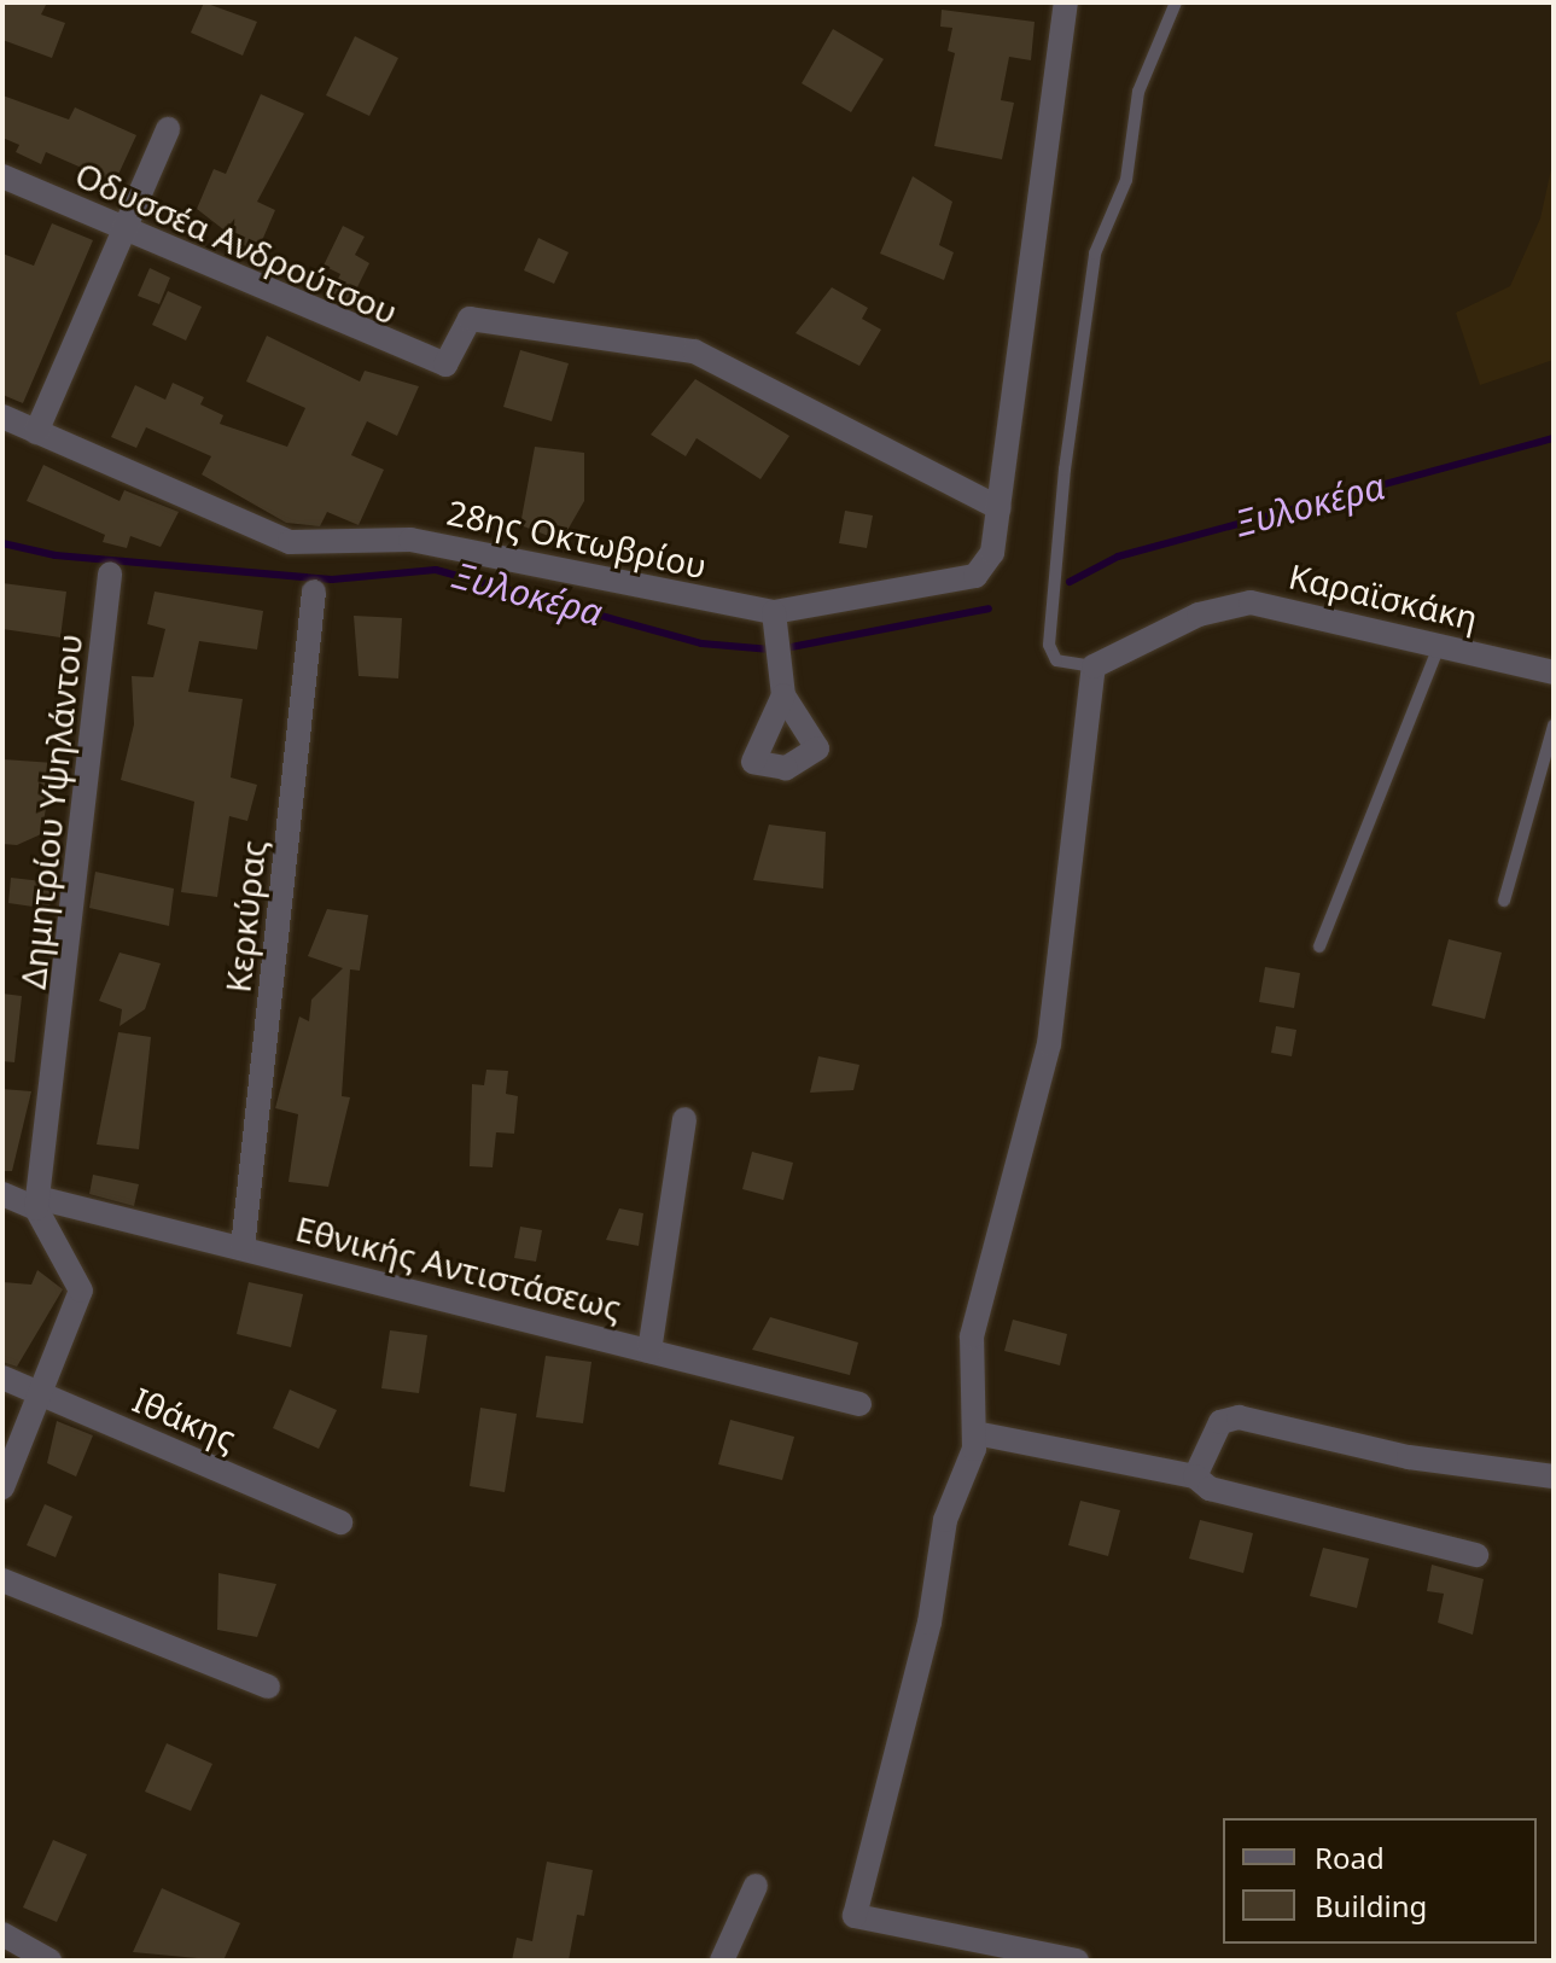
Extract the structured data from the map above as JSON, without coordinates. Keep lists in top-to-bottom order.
{
  "streets": {
    "street": [
      "Οδυσσέα Ανδρούτσου",
      "28ης Οκτωβρίου",
      "Καραϊσκάκη",
      "Δημητρίου Υψηλάντου",
      "Κερκύρας",
      "Εθνικής Αντιστάσεως",
      "Ιθάκης"
    ]
  },
  "crossings": [
    ["Οδυσσέα Ανδρούτσου", "28ης Οκτωβρίου"],
    ["Δημητρίου Υψηλάντου", "Εθνικής Αντιστάσεως"],
    ["Κερκύρας", "Εθνικής Αντιστάσεως"]
  ],
  "water": ["Ξυλοκέρα"],
  "legend": ["Road", "Building"]
}
